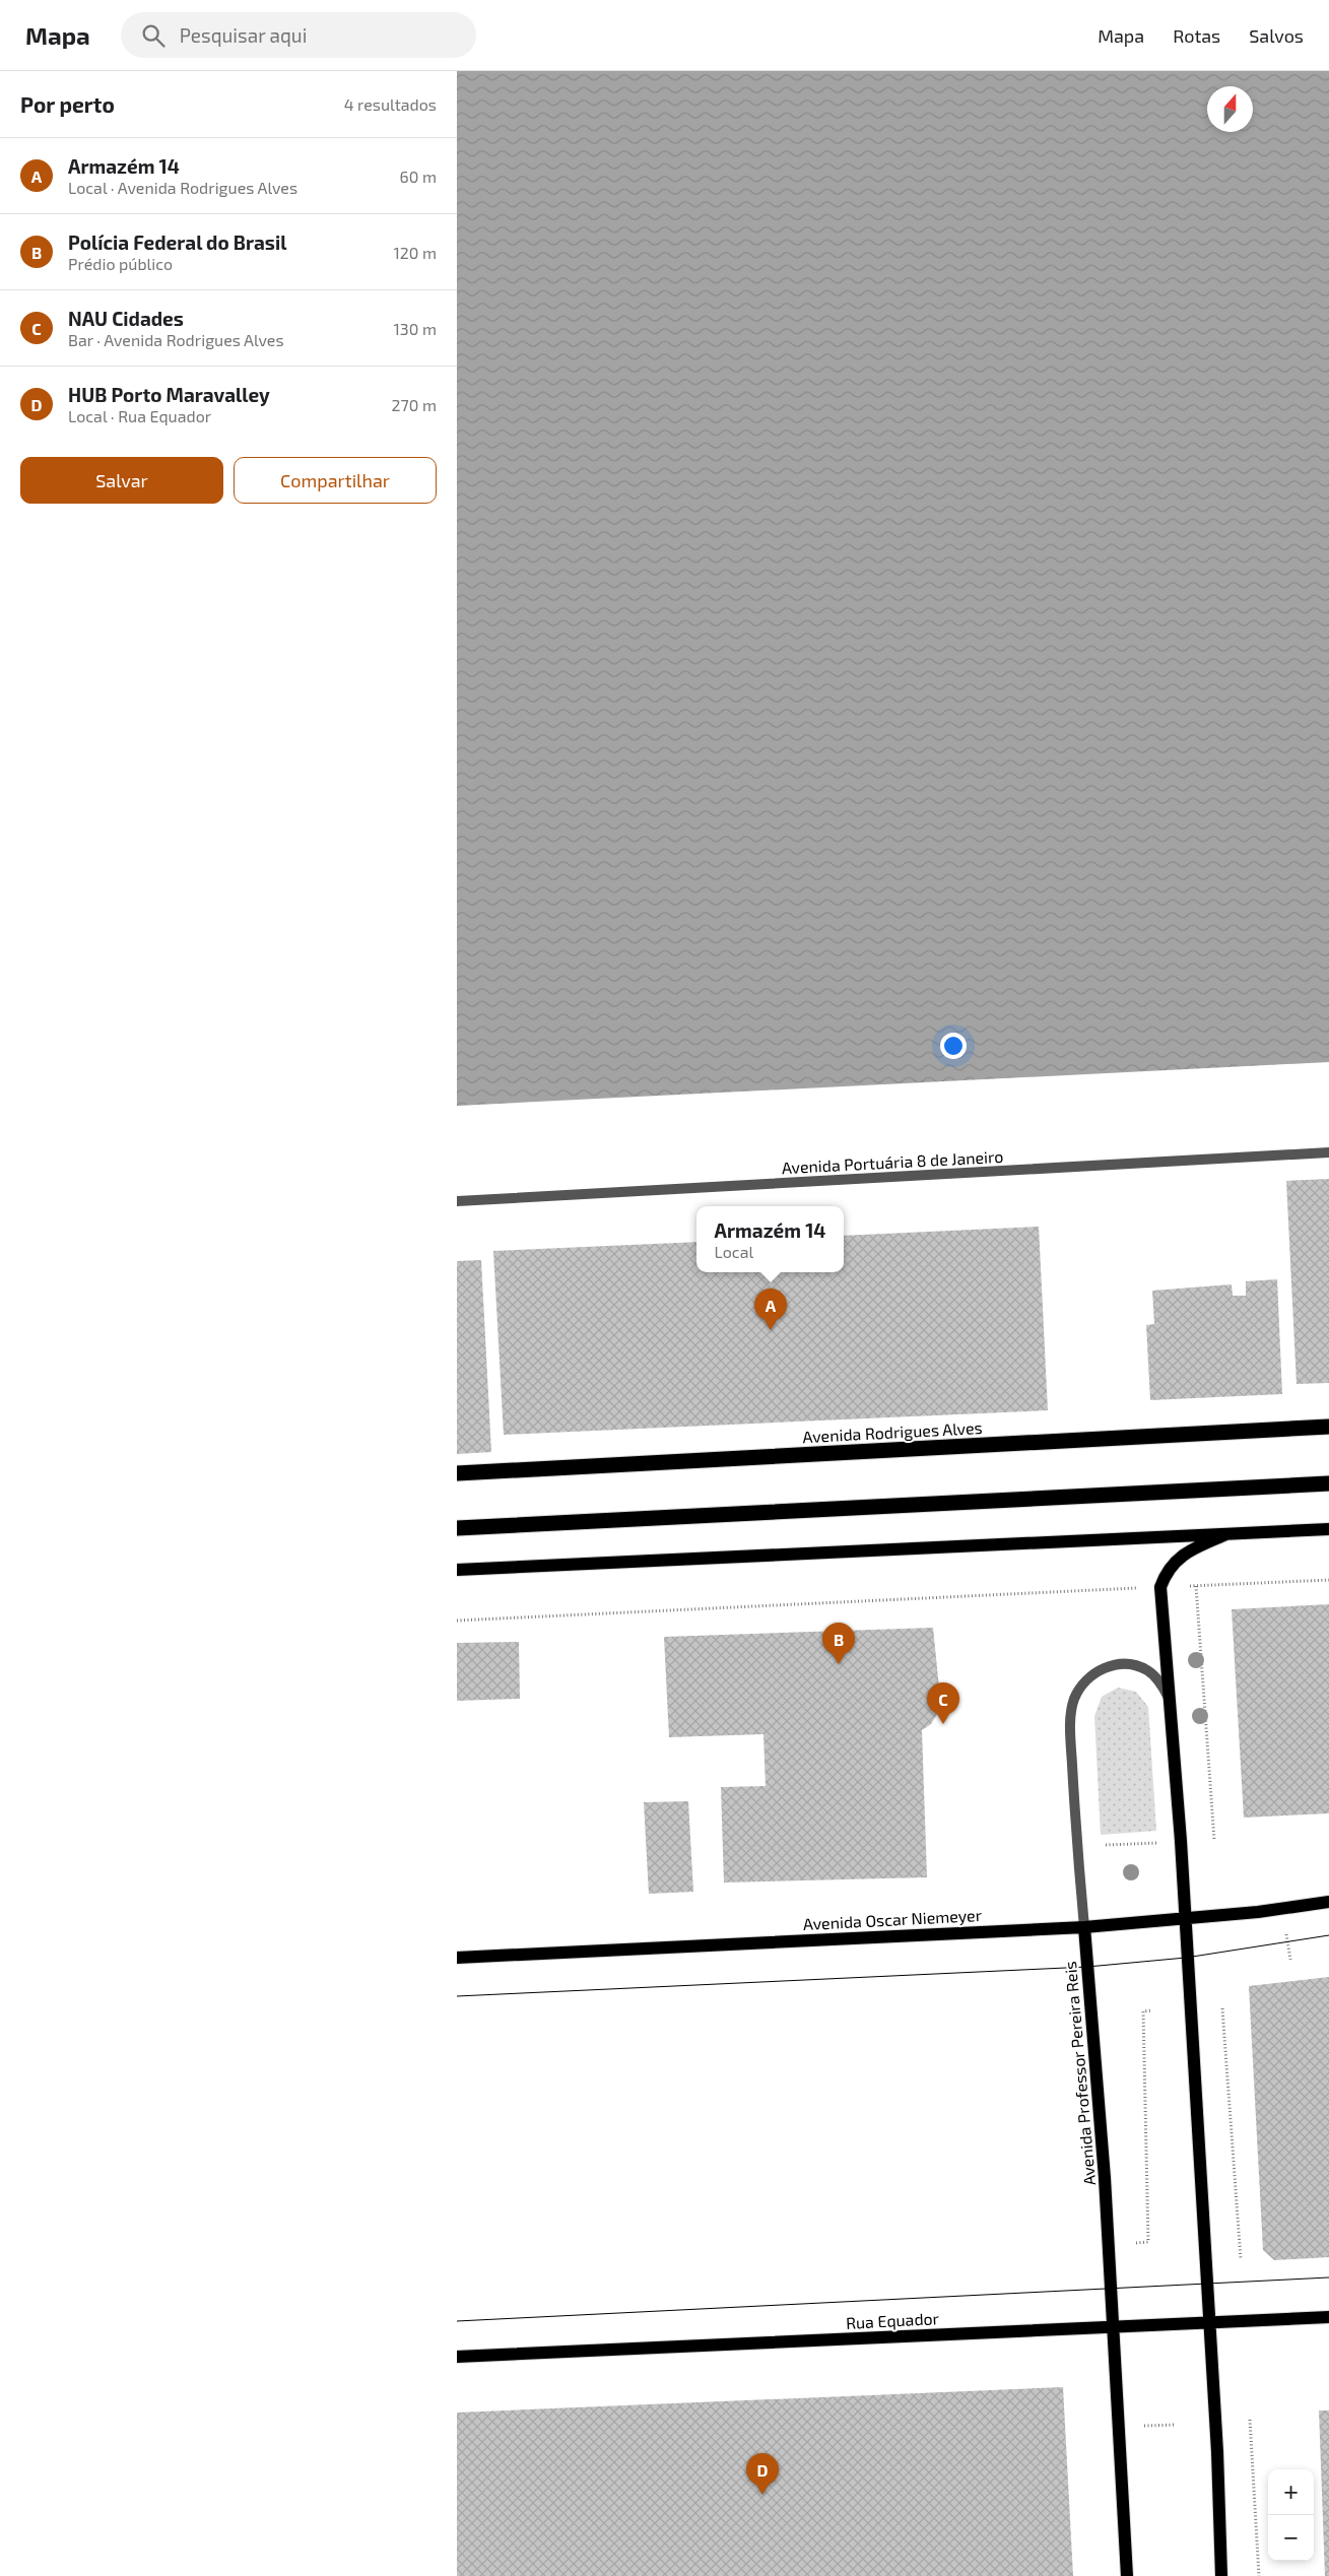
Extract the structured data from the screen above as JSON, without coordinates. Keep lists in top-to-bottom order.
{
  "streets": {
    "highway": ["Avenida Rodrigues Alves"],
    "main road": ["Avenida Oscar Niemeyer", "Avenida Professor Pereira Reis", "Rua Equador"],
    "lane": ["Avenida Portuária 8 de Janeiro"]
  },
  "crossings": [
    ["Avenida Oscar Niemeyer", "Avenida Professor Pereira Reis"],
    ["Avenida Professor Pereira Reis", "Rua Equador"]
  ],
  "north": "top",
  "page": {
    "header": "Mapa",
    "search": "Pesquisar aqui",
    "nav": ["Mapa", "Rotas", "Salvos"],
    "heading": ["Por perto", "4 resultados"],
    "list": [
      {
        "mark": "A",
        "name": "Armazém 14",
        "note": "Local · Avenida Rodrigues Alves",
        "value": "60 m"
      },
      {
        "mark": "B",
        "name": "Polícia Federal do Brasil",
        "note": "Prédio público",
        "value": "120 m"
      },
      {
        "mark": "C",
        "name": "NAU Cidades",
        "note": "Bar · Avenida Rodrigues Alves",
        "value": "130 m"
      },
      {
        "mark": "D",
        "name": "HUB Porto Maravalley",
        "note": "Local · Rua Equador",
        "value": "270 m"
      }
    ],
    "buttons": ["Salvar", "Compartilhar"],
    "popup": ["Armazém 14", "Local"],
    "pins": [
      "A",
      "B",
      "C",
      "D"
    ],
    "map_buttons": ["+", "−"]
  }
}
